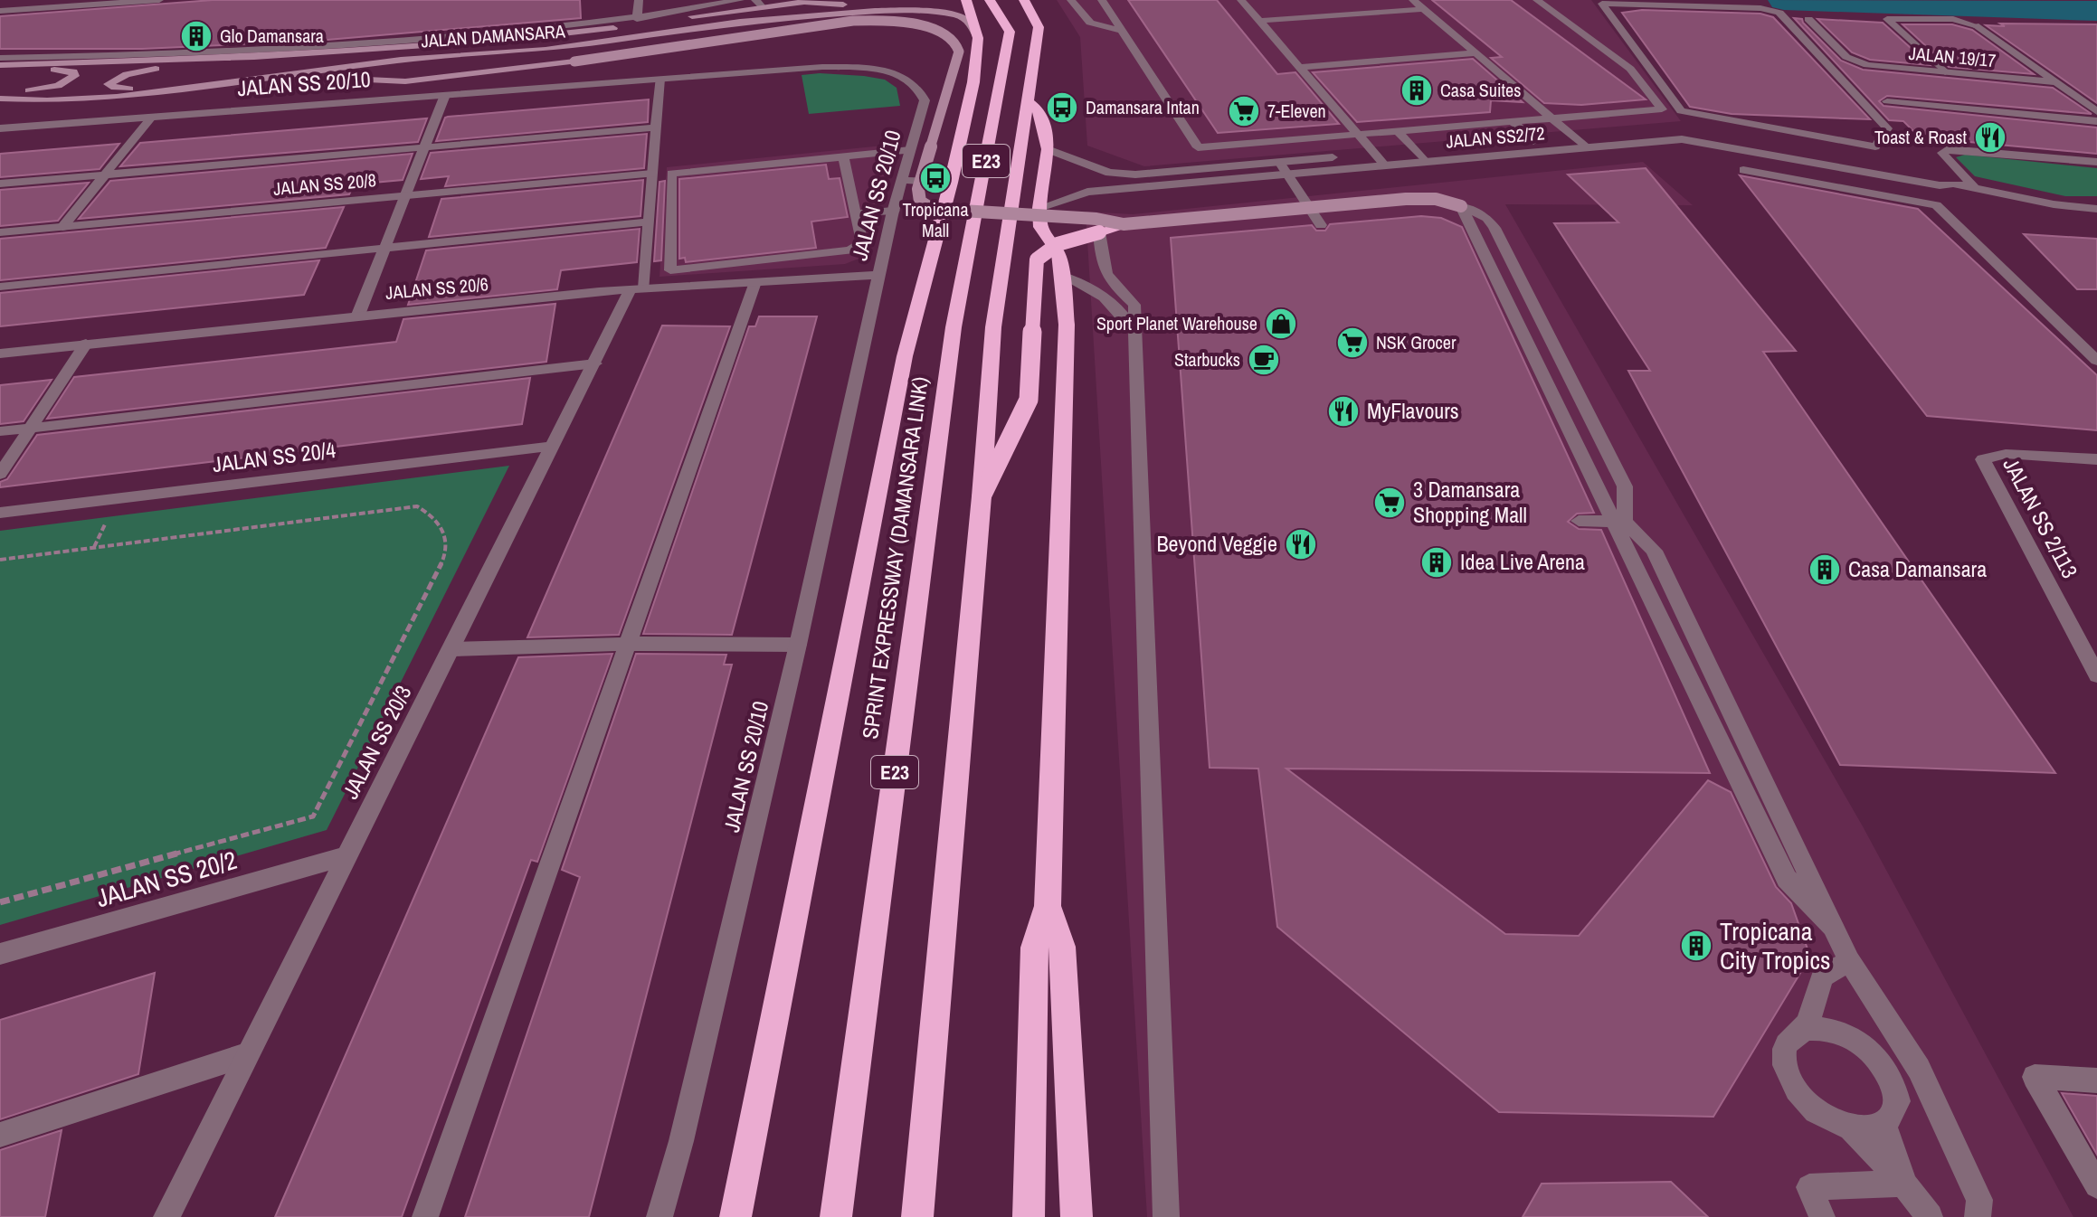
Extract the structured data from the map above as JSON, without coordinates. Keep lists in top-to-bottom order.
{
  "streets": {
    "highway": ["E23", "SPRINT EXPRESSWAY (DAMANSARA LINK)"],
    "main road": ["JALAN DAMANSARA"],
    "street": [
      "JALAN 19/17",
      "JALAN SS 20/10",
      "JALAN SS2/72",
      "JALAN SS 20/8",
      "JALAN SS 20/6",
      "JALAN SS 20/4",
      "JALAN SS 2/113",
      "JALAN SS 20/3",
      "JALAN SS 20/2"
    ]
  },
  "crossings": [
    ["JALAN SS 20/10", "JALAN SS 20/6"],
    ["JALAN SS 20/6", "JALAN SS 20/3"],
    ["JALAN SS 20/4", "JALAN SS 20/3"],
    ["JALAN SS 20/3", "JALAN SS 20/2"]
  ],
  "places": {
    "building": [
      "Glo Damansara",
      "Casa Suites",
      "Idea Live Arena",
      "Casa Damansara",
      "Tropicana City Tropics"
    ],
    "bus stop": ["Damansara Intan", "Tropicana Mall"],
    "supermarket": ["7-Eleven", "NSK Grocer", "3 Damansara Shopping Mall"],
    "restaurant": ["Toast & Roast", "MyFlavours", "Beyond Veggie"],
    "shop": ["Sport Planet Warehouse"],
    "cafe": ["Starbucks"]
  }
}
